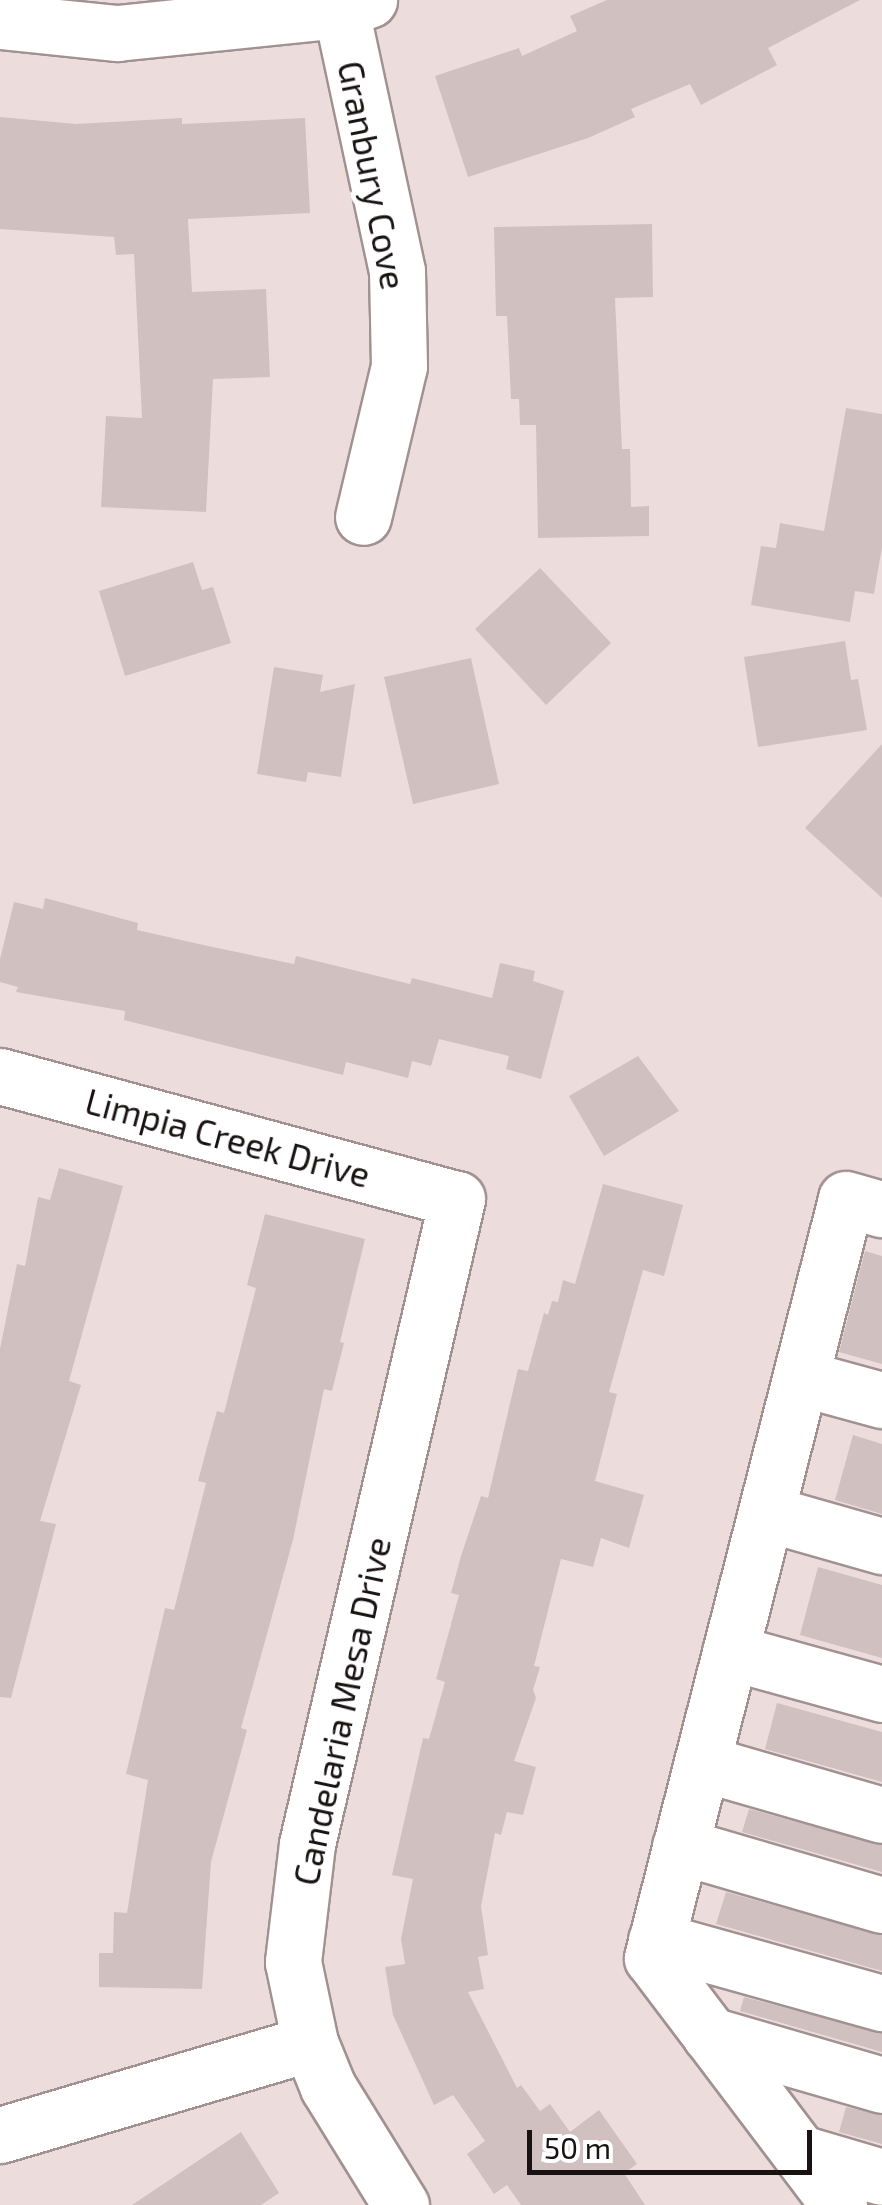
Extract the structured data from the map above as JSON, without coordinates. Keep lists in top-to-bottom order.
{
  "streets": {
    "street": ["Granbury Cove", "Limpia Creek Drive", "Candelaria Mesa Drive"]
  },
  "crossings": [
    ["Limpia Creek Drive", "Candelaria Mesa Drive"]
  ],
  "scale_bar": "50 m"
}
